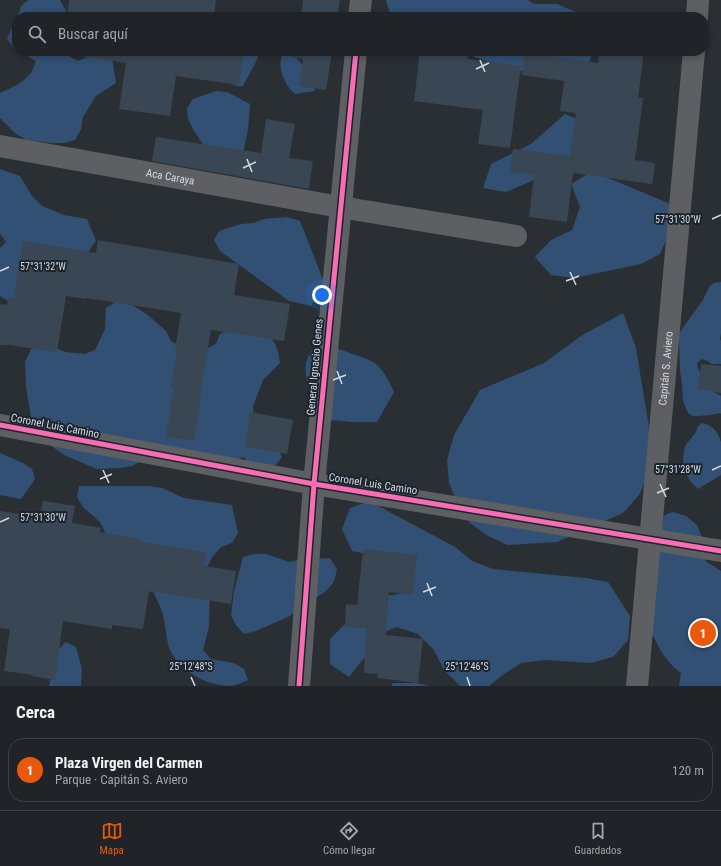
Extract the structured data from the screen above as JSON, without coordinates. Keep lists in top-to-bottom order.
{
  "streets": {
    "street": [
      "Aca Caraya",
      "General Ignacio Genes",
      "Capitán S. Aviero",
      "Coronel Luis Camino"
    ]
  },
  "crossings": [
    ["Aca Caraya", "General Ignacio Genes"],
    ["General Ignacio Genes", "Coronel Luis Camino"],
    ["Capitán S. Aviero", "Coronel Luis Camino"]
  ],
  "page": {
    "search": "Buscar aquí",
    "pins": "1",
    "heading": "Cerca",
    "list": [
      {
        "mark": "1",
        "name": "Plaza Virgen del Carmen",
        "note": "Parque · Capitán S. Aviero",
        "value": "120 m"
      }
    ],
    "nav": ["Mapa", "Cómo llegar", "Guardados"]
  },
  "coordinates": [
    "57°31'30\"W",
    "57°31'32\"W",
    "57°31'28\"W",
    "25°12'48\"S",
    "25°12'46\"S"
  ]
}
